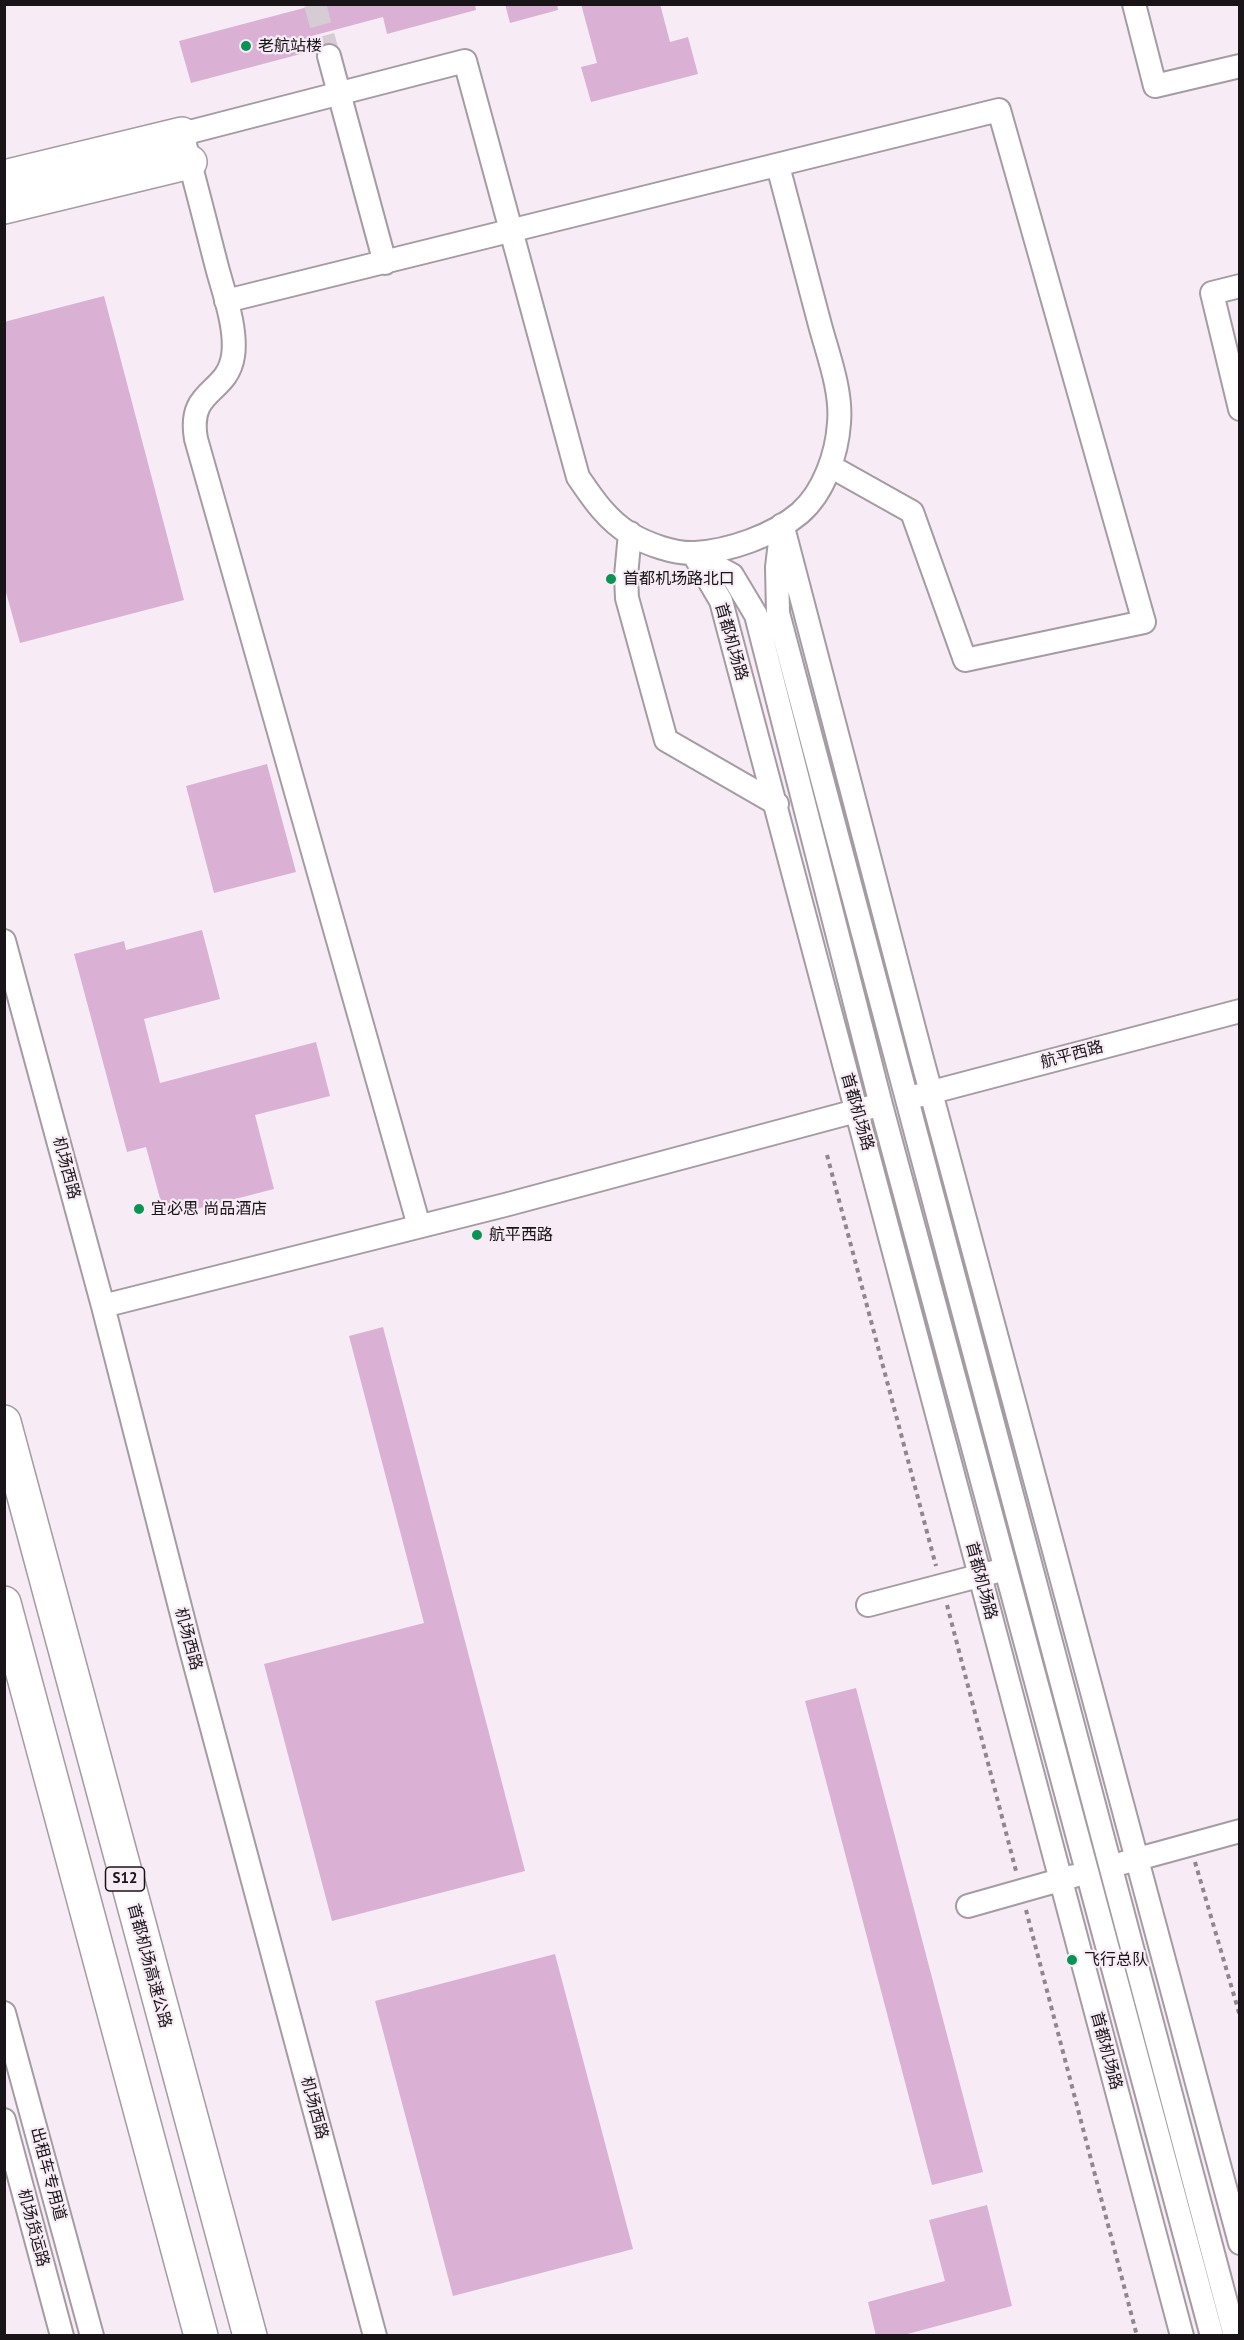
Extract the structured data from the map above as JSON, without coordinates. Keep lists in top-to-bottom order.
{
  "streets": {
    "highway": ["S12", "首都机场高速公路"],
    "street": [
      "首都机场路",
      "航平西路",
      "机场西路",
      "出租车专用道",
      "机场货运路"
    ]
  },
  "crossings": [
    ["首都机场路", "航平西路"]
  ],
  "places": [
    "老航站楼",
    "首都机场路北口",
    "宜必思 尚品酒店",
    "航平西路",
    "飞行总队"
  ]
}
